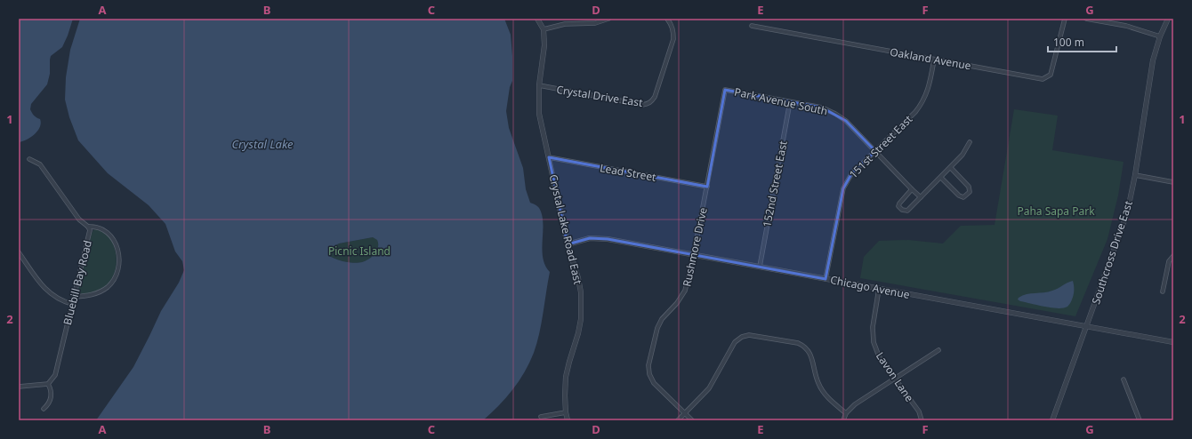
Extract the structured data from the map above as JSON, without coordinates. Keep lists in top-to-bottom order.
{
  "streets": {
    "street": [
      "Oakland Avenue",
      "Crystal Drive East",
      "Park Avenue South",
      "151st Street East",
      "Lead Street",
      "152nd Street East",
      "Crystal Lake Road East",
      "Rushmore Drive",
      "Southcross Drive East",
      "Bluebill Bay Road",
      "Chicago Avenue",
      "Lavon Lane"
    ]
  },
  "crossings": [
    ["Oakland Avenue", "151st Street East"],
    ["Crystal Drive East", "Crystal Lake Road East"],
    ["Park Avenue South", "151st Street East"],
    ["Park Avenue South", "152nd Street East"],
    ["Park Avenue South", "Rushmore Drive"],
    ["151st Street East", "Chicago Avenue"],
    ["Lead Street", "Crystal Lake Road East"],
    ["Lead Street", "Rushmore Drive"],
    ["152nd Street East", "Chicago Avenue"],
    ["Crystal Lake Road East", "Chicago Avenue"],
    ["Rushmore Drive", "Chicago Avenue"],
    ["Southcross Drive East", "Chicago Avenue"],
    ["Chicago Avenue", "Lavon Lane"]
  ],
  "water": ["Crystal Lake"],
  "parks": ["Paha Sapa Park", "Picnic Island"],
  "scale_bar": "100 m",
  "grid": {
    "columns": [
      "A",
      "B",
      "C",
      "D",
      "E",
      "F",
      "G"
    ],
    "rows": ["1", "2"]
  }
}
